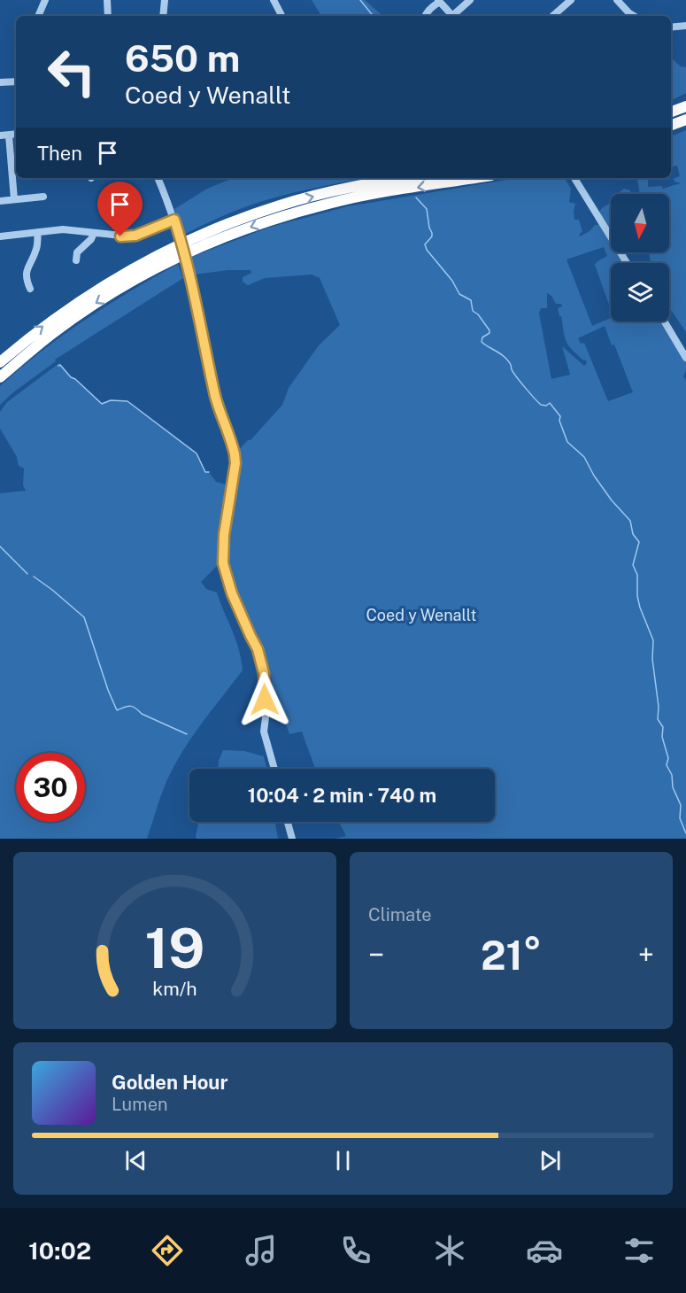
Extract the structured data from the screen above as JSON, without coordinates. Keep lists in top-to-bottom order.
{
  "parks": ["Coed y Wenallt"],
  "north": "bottom",
  "page": {
    "turn": ["650 m", "Coed y Wenallt"],
    "then": "Then",
    "limit": "30",
    "trip": "10:04 · 2 min · 740 m",
    "tile": "Climate",
    "heat": ["−", "21°", "+"],
    "song": ["Golden Hour", "Lumen"],
    "tabs": "10:02",
    "gauge": ["19", "km/h"]
  }
}
